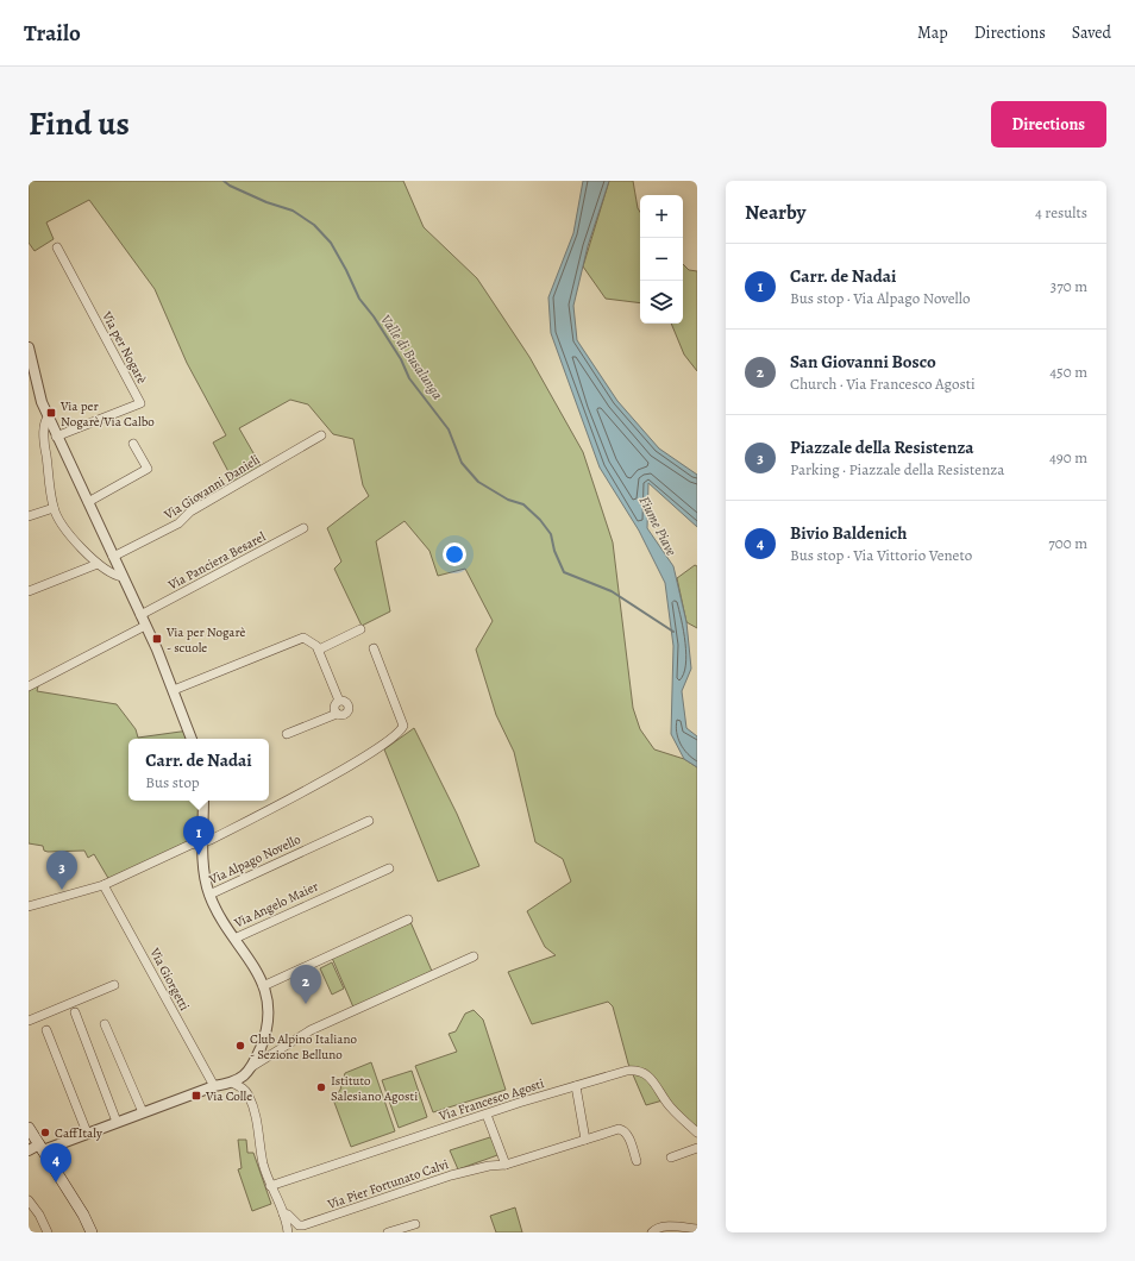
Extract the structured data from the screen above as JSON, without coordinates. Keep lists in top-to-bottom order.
{
  "streets": {
    "street": [
      "Via per Nogarè",
      "Via Giovanni Danieli",
      "Via Panciera Besarel",
      "Via Alpago Novello",
      "Via Angelo Maier",
      "Via Giorgetti",
      "Via Francesco Agosti",
      "Via Pier Fortunato Calvi"
    ]
  },
  "crossings": [
    ["Via Alpago Novello", "Via Angelo Maier"]
  ],
  "water": ["Valle di Busalunga", "Fiume Piave"],
  "places": {
    "transit": ["Via per Nogarè/Via Calbo", "Via per Nogarè - scuole", "Via Colle"],
    "other": ["Club Alpino Italiano - Sezione Belluno", "Istituto Salesiano Agosti", "CaffItaly"]
  },
  "page": {
    "header": "Trailo",
    "nav": ["Map", "Directions", "Saved"],
    "title": "Find us",
    "buttons": "Directions",
    "heading": ["Nearby", "4 results"],
    "map_buttons": ["+", "−"],
    "list": [
      {
        "mark": "1",
        "name": "Carr. de Nadai",
        "note": "Bus stop · Via Alpago Novello",
        "value": "370 m"
      },
      {
        "mark": "2",
        "name": "San Giovanni Bosco",
        "note": "Church · Via Francesco Agosti",
        "value": "450 m"
      },
      {
        "mark": "3",
        "name": "Piazzale della Resistenza",
        "note": "Parking · Piazzale della Resistenza",
        "value": "490 m"
      },
      {
        "mark": "4",
        "name": "Bivio Baldenich",
        "note": "Bus stop · Via Vittorio Veneto",
        "value": "700 m"
      }
    ],
    "popup": ["Carr. de Nadai", "Bus stop"],
    "pins": [
      "1",
      "3",
      "2",
      "4"
    ]
  }
}
